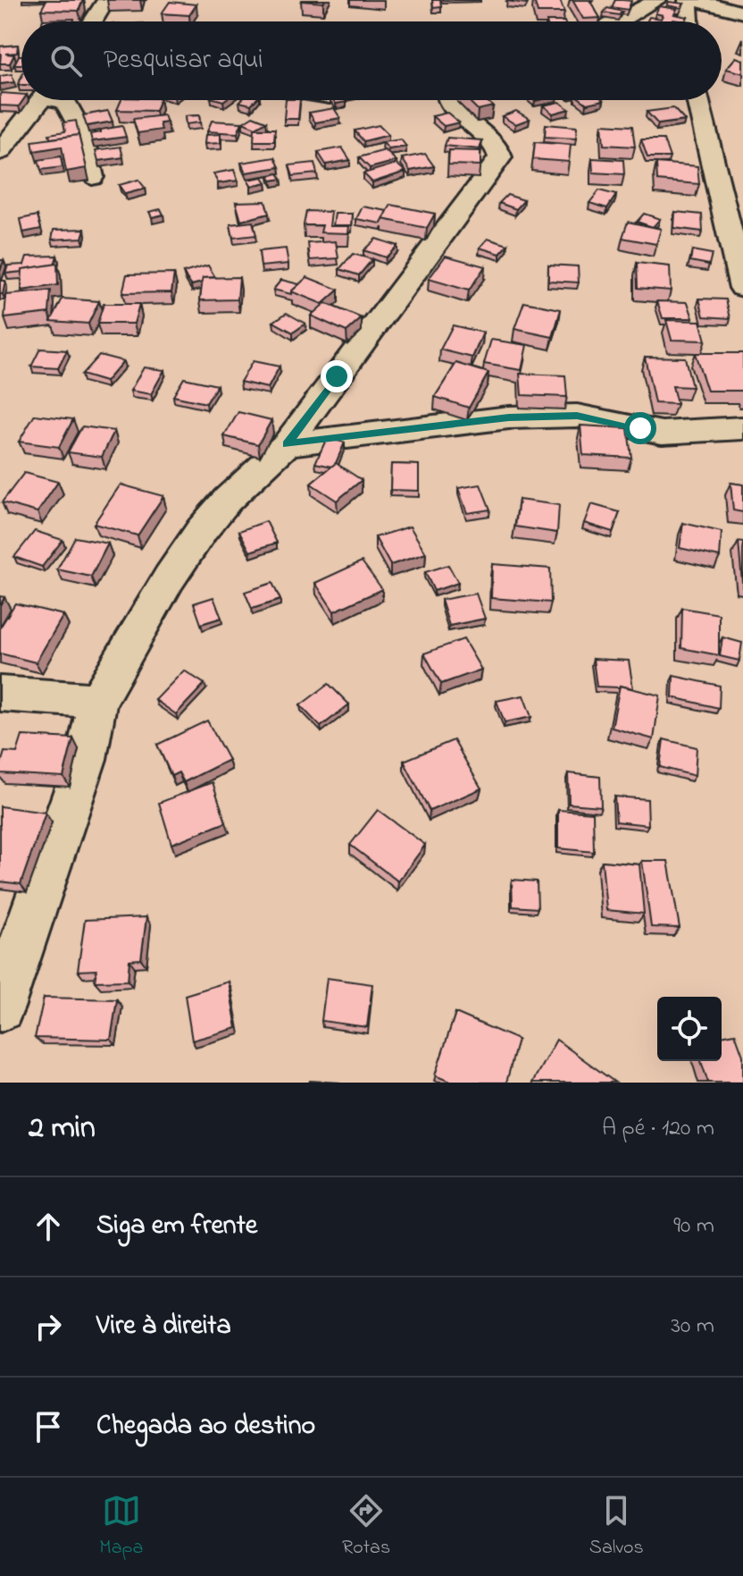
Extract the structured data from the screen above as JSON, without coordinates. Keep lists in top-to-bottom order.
{
  "page": {
    "search": "Pesquisar aqui",
    "heading": ["2 min", "A pé · 120 m"],
    "list": [
      ["Siga em frente", "90 m"],
      ["Vire à direita", "30 m"],
      "Chegada ao destino"
    ],
    "nav": ["Mapa", "Rotas", "Salvos"]
  }
}
